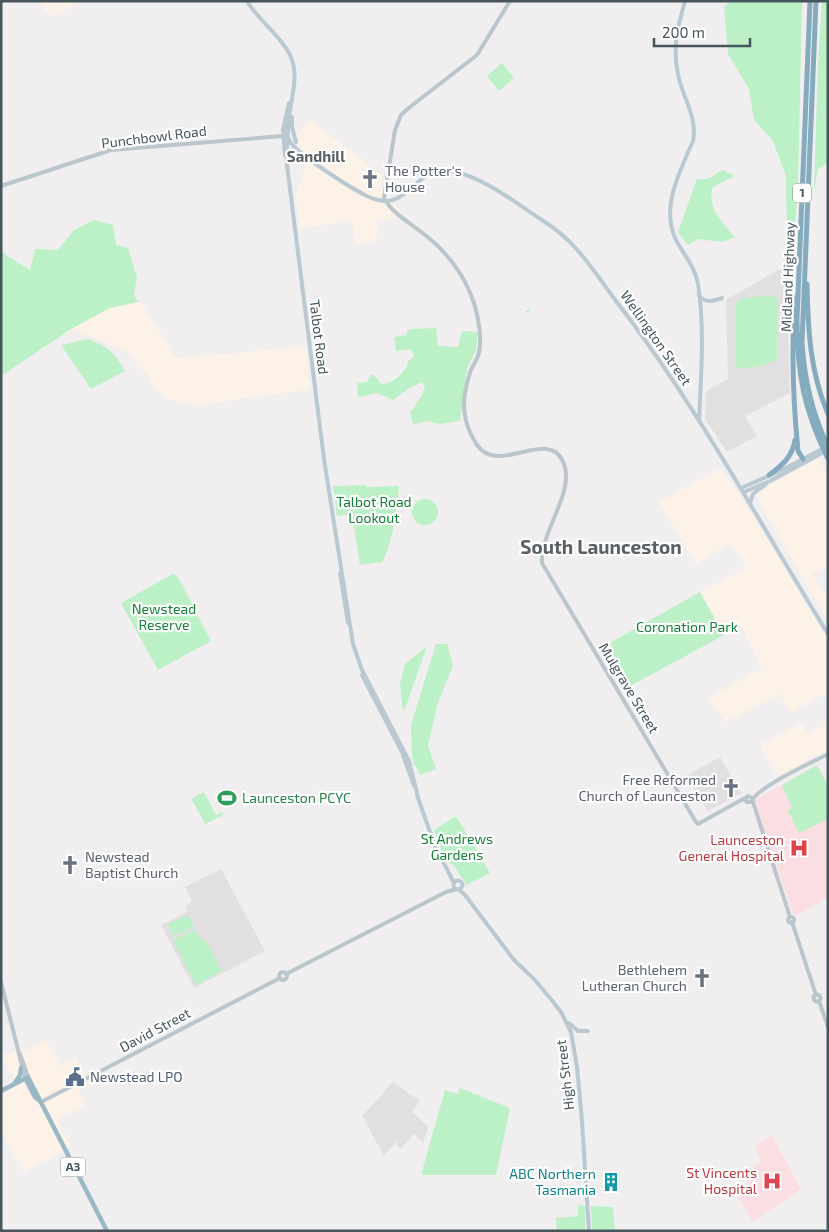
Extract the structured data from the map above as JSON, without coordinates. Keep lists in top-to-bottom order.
{
  "streets": {
    "highway": ["1", "Midland Highway", "A3"],
    "main road": ["Talbot Road", "Wellington Street", "High Street"],
    "street": ["Punchbowl Road", "Mulgrave Street", "David Street"]
  },
  "crossings": [
    ["Punchbowl Road", "Talbot Road"],
    ["Wellington Street", "Mulgrave Street"],
    ["David Street", "A3"]
  ],
  "districts": ["Sandhill", "South Launceston"],
  "parks": [
    "Talbot Road Lookout",
    "Newstead Reserve",
    "Coronation Park",
    "St Andrews Gardens"
  ],
  "places": {
    "church": [
      "The Potter's House",
      "Free Reformed Church of Launceston",
      "Newstead Baptist Church",
      "Bethlehem Lutheran Church"
    ],
    "sports": ["Launceston PCYC"],
    "hospital": ["Launceston General Hospital", "St Vincents Hospital"],
    "public building": ["Newstead LPO"],
    "building": ["ABC Northern Tasmania"]
  },
  "scale_bar": "200 m"
}
